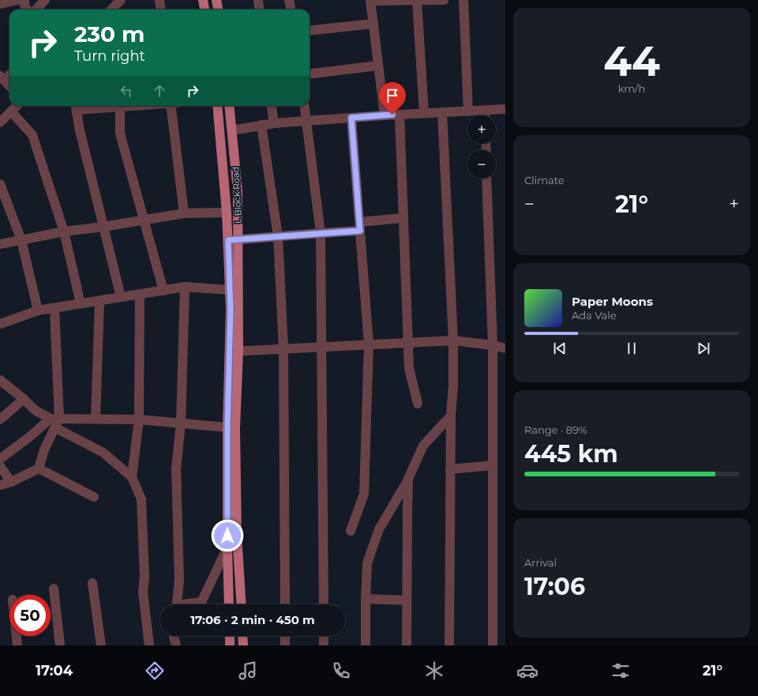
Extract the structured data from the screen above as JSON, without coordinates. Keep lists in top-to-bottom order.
{
  "streets": {
    "main road": ["L Block Road"]
  },
  "page": {
    "tile": [
      ["44", "km/h"],
      "Climate",
      ["Range · 89%", "445 km"],
      ["Arrival", "17:06"]
    ],
    "turn": ["230 m", "Turn right"],
    "map_buttons": ["+", "−"],
    "heat": ["−", "21°", "+"],
    "song": ["Paper Moons", "Ada Vale"],
    "limit": "50",
    "trip": "17:06 · 2 min · 450 m",
    "tabs": ["17:04", "21°"]
  }
}
